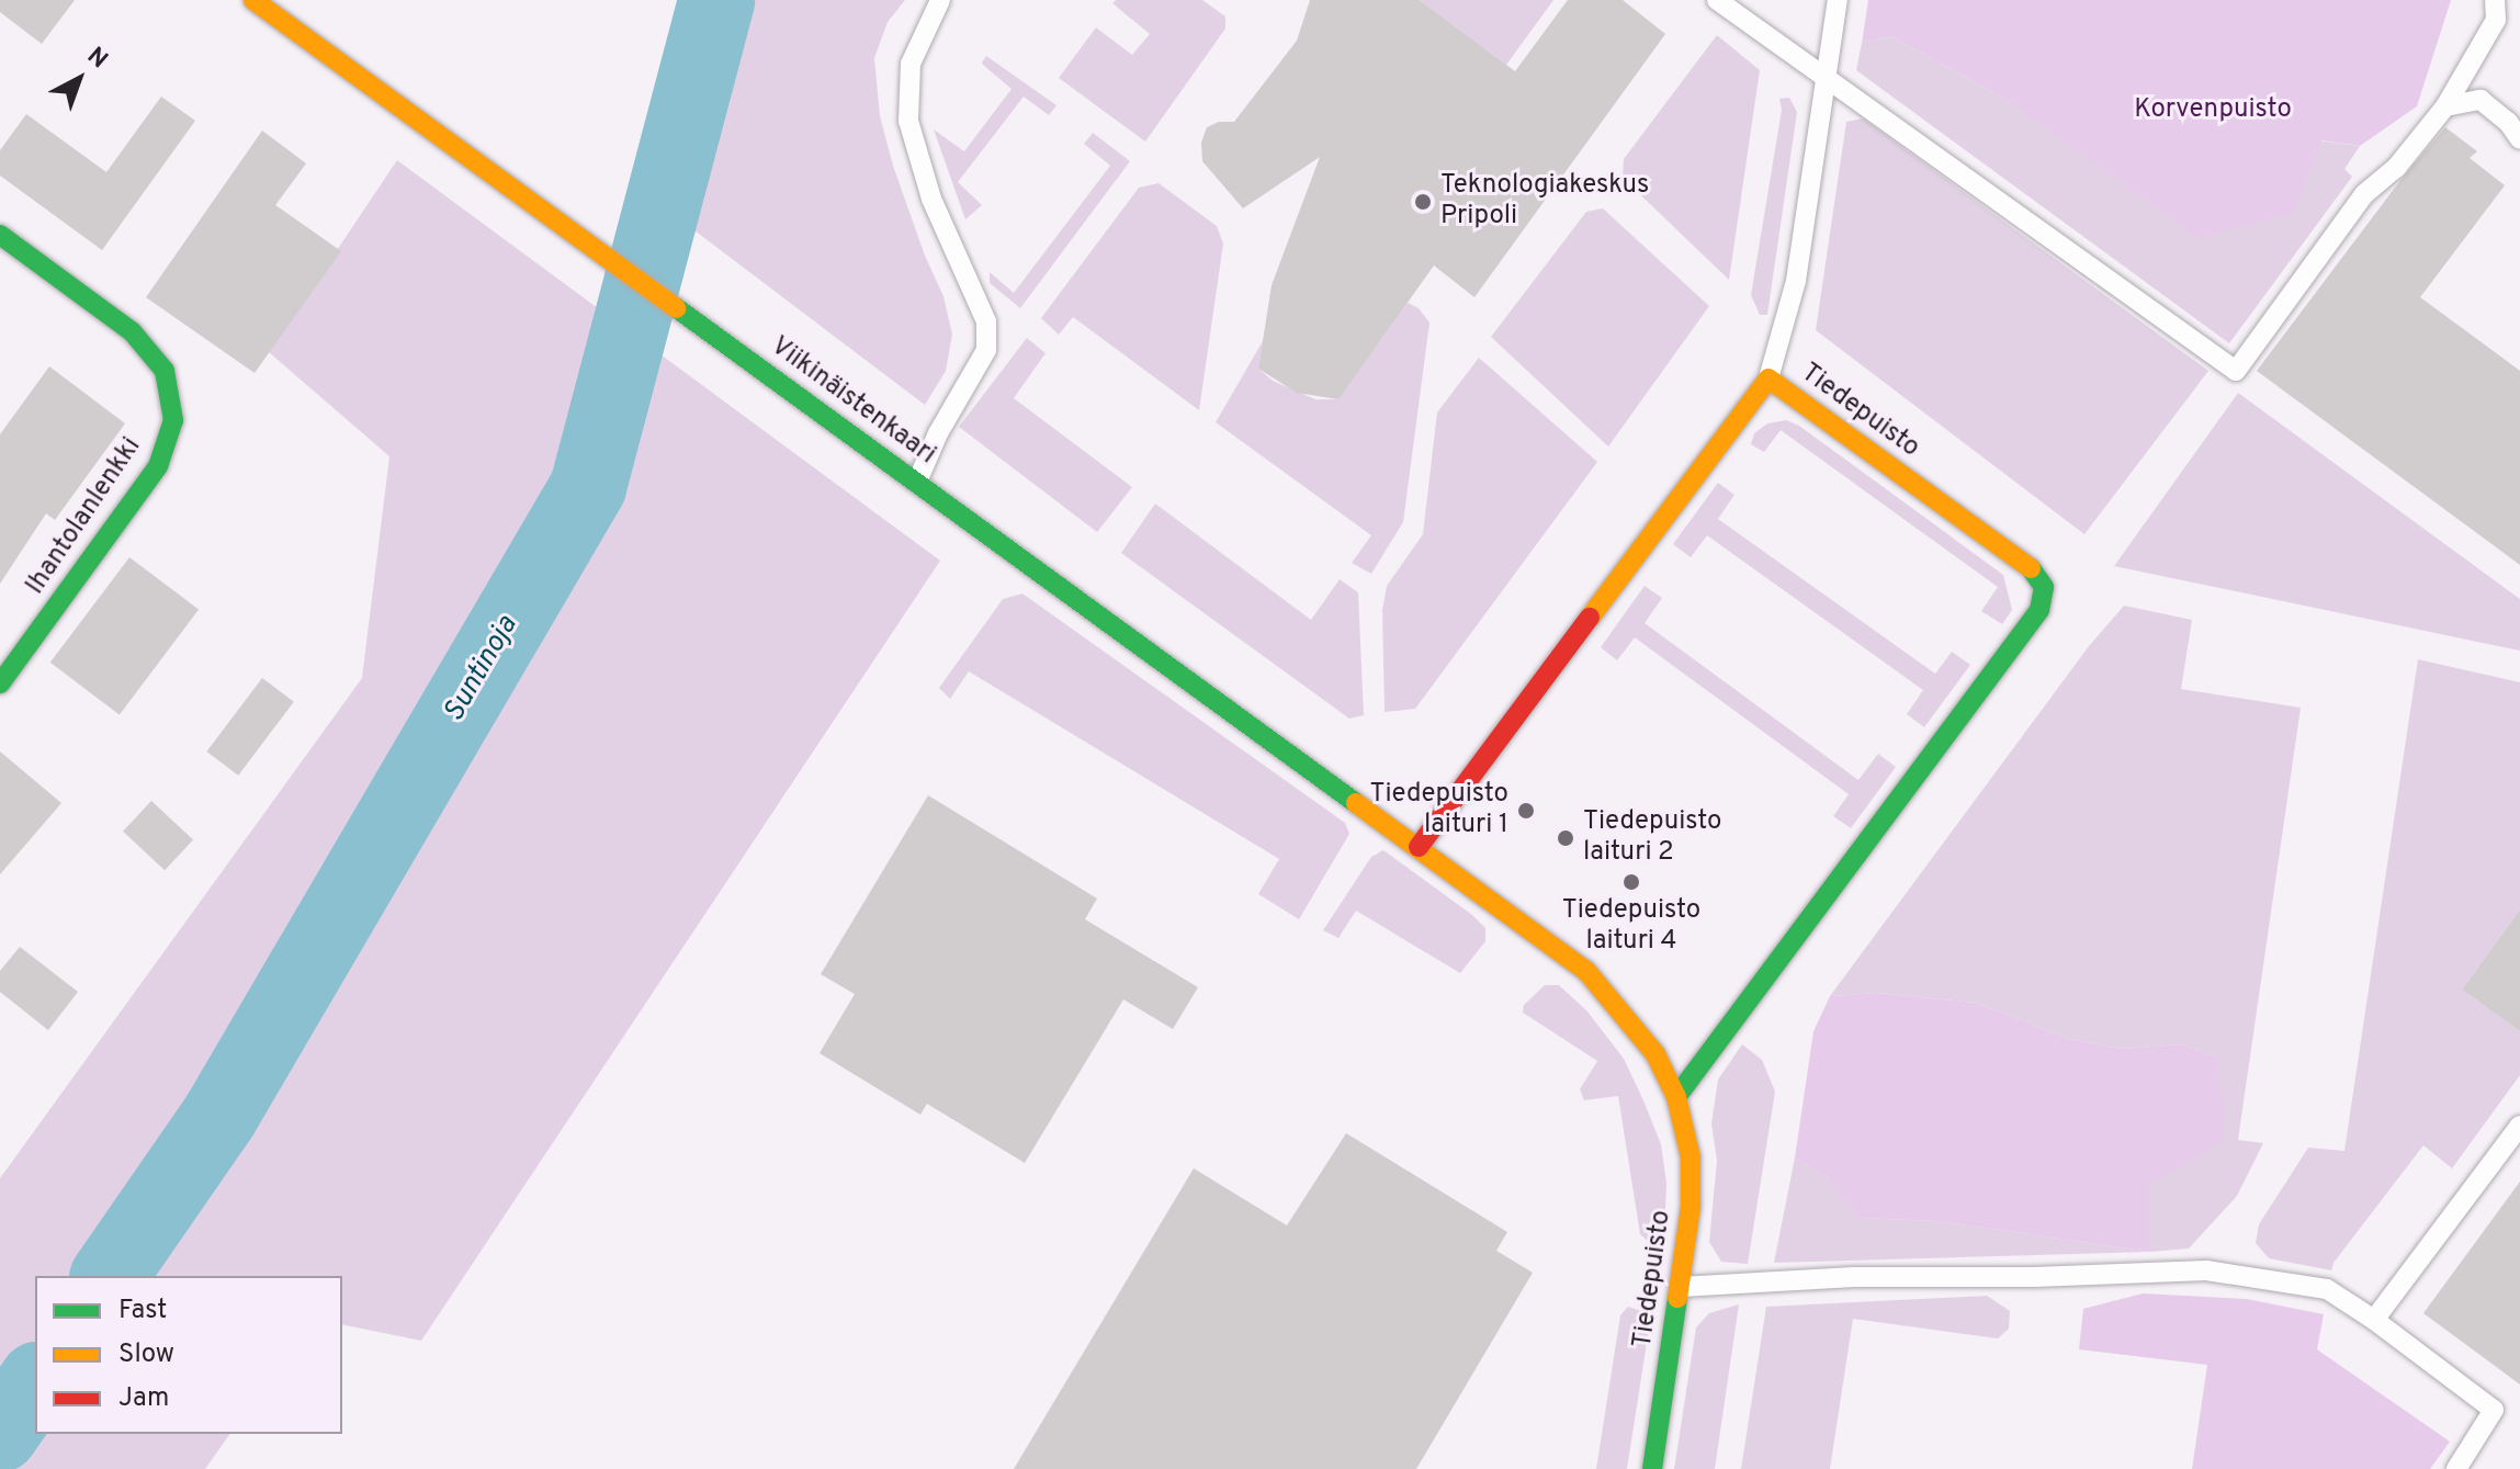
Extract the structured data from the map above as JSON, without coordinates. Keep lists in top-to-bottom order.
{
  "streets": {
    "street": ["Viikinäistenkaari", "Tiedepuisto", "Ihantolanlenkki"]
  },
  "crossings": [
    ["Viikinäistenkaari", "Tiedepuisto"]
  ],
  "water": ["Suntinoja"],
  "parks": ["Korvenpuisto"],
  "places": [
    "Teknologiakeskus Pripoli",
    "Tiedepuisto laituri 1",
    "Tiedepuisto laituri 2",
    "Tiedepuisto laituri 4"
  ],
  "legend": ["Fast", "Slow", "Jam"],
  "north": "top right"
}
